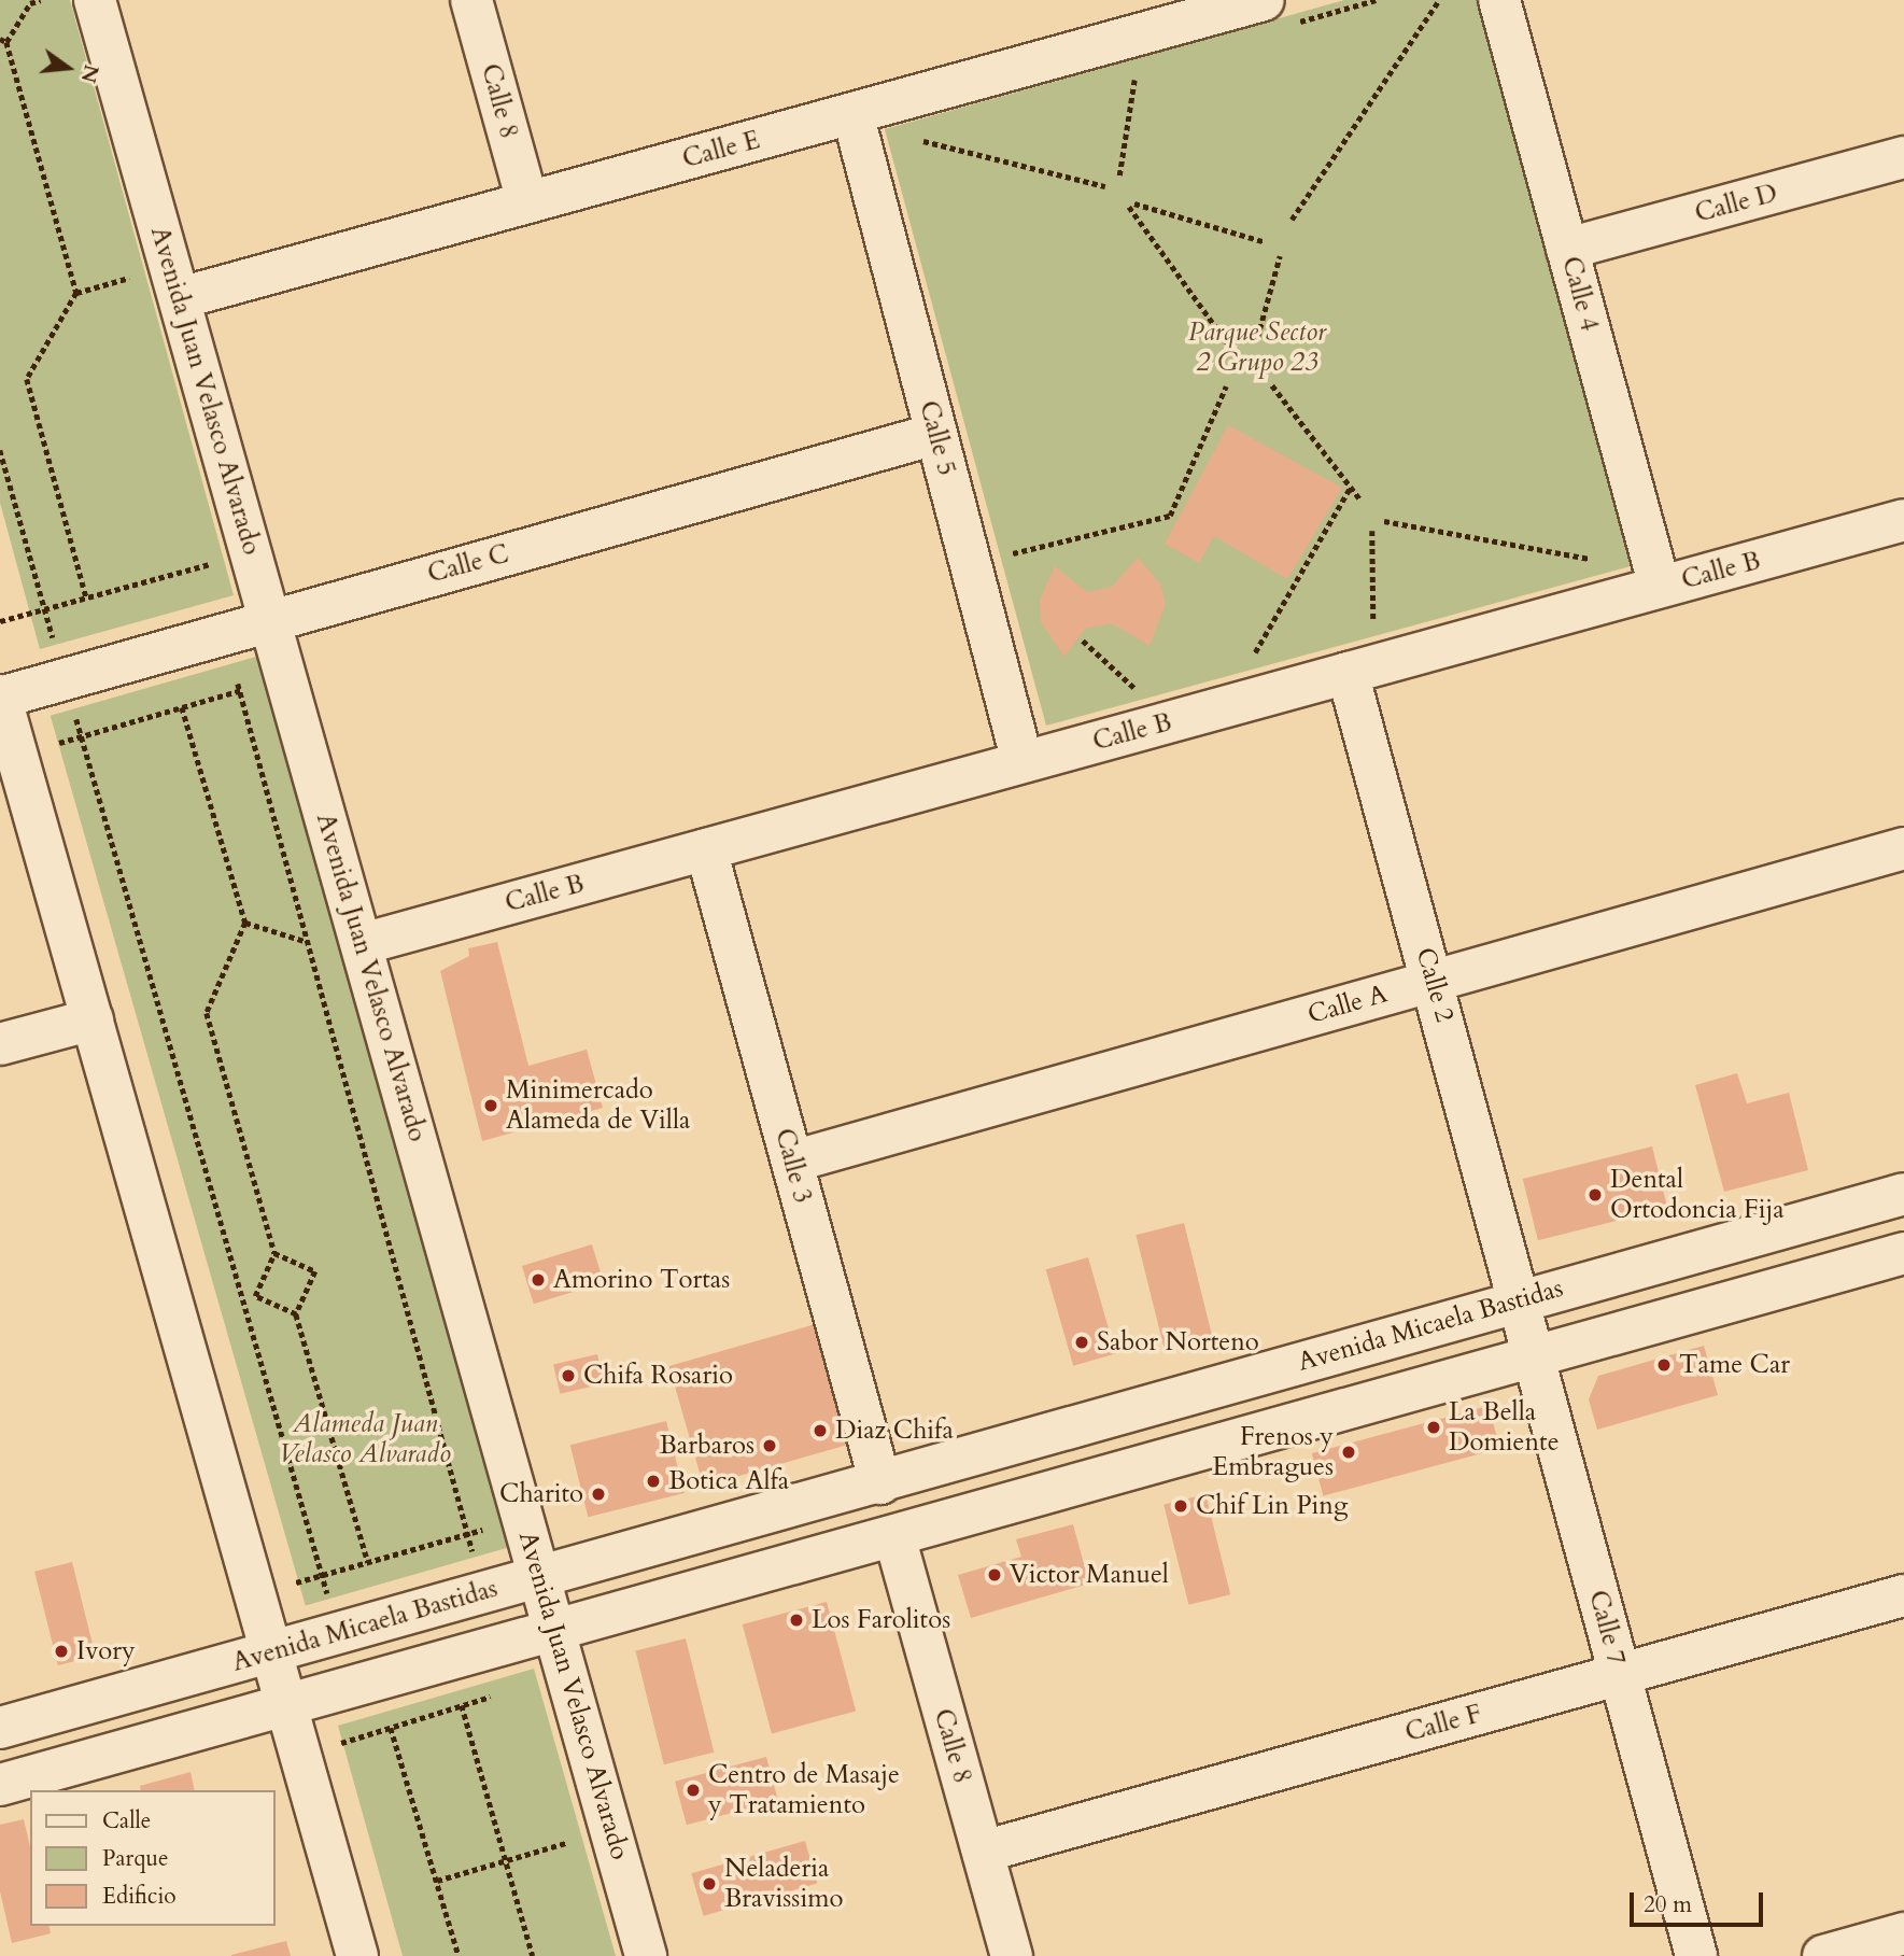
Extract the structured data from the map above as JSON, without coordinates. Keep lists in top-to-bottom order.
{
  "streets": {
    "street": [
      "Calle 8",
      "Calle E",
      "Calle D",
      "Calle 4",
      "Avenida Juan Velasco Alvarado",
      "Calle 5",
      "Calle C",
      "Calle B",
      "Calle 2",
      "Calle A",
      "Calle 3",
      "Avenida Micaela Bastidas",
      "Calle 7",
      "Calle F"
    ]
  },
  "crossings": [
    ["Calle 8", "Calle E"],
    ["Calle 8", "Avenida Micaela Bastidas"],
    ["Calle 8", "Calle F"],
    ["Calle E", "Avenida Juan Velasco Alvarado"],
    ["Calle E", "Calle 5"],
    ["Calle D", "Calle 4"],
    ["Calle 4", "Calle B"],
    ["Avenida Juan Velasco Alvarado", "Calle C"],
    ["Avenida Juan Velasco Alvarado", "Calle B"],
    ["Avenida Juan Velasco Alvarado", "Avenida Micaela Bastidas"],
    ["Calle 5", "Calle C"],
    ["Calle 5", "Calle B"],
    ["Calle B", "Calle 2"],
    ["Calle B", "Calle 3"],
    ["Calle 2", "Calle A"],
    ["Calle 2", "Avenida Micaela Bastidas"],
    ["Calle 2", "Calle 7"],
    ["Calle A", "Calle 3"],
    ["Calle 3", "Avenida Micaela Bastidas"],
    ["Avenida Micaela Bastidas", "Calle 7"],
    ["Calle 7", "Calle F"]
  ],
  "parks": ["Parque Sector 2 Grupo 23", "Alameda Juan Velasco Alvarado"],
  "places": [
    "Minimercado Alameda de Villa",
    "Dental Ortodoncia Fija",
    "Amorino Tortas",
    "Sabor Norteno",
    "Tame Car",
    "Chifa Rosario",
    "La Bella Domiente",
    "Diaz Chifa",
    "Barbaros",
    "Frenos y Embragues",
    "Botica Alfa",
    "Charito",
    "Chif Lin Ping",
    "Victor Manuel",
    "Los Farolitos",
    "Ivory",
    "Centro de Masaje y Tratamiento",
    "Neladeria Bravissimo"
  ],
  "legend": ["Calle", "Parque", "Edificio"],
  "scale_bar": "20 m",
  "north": "right"
}
